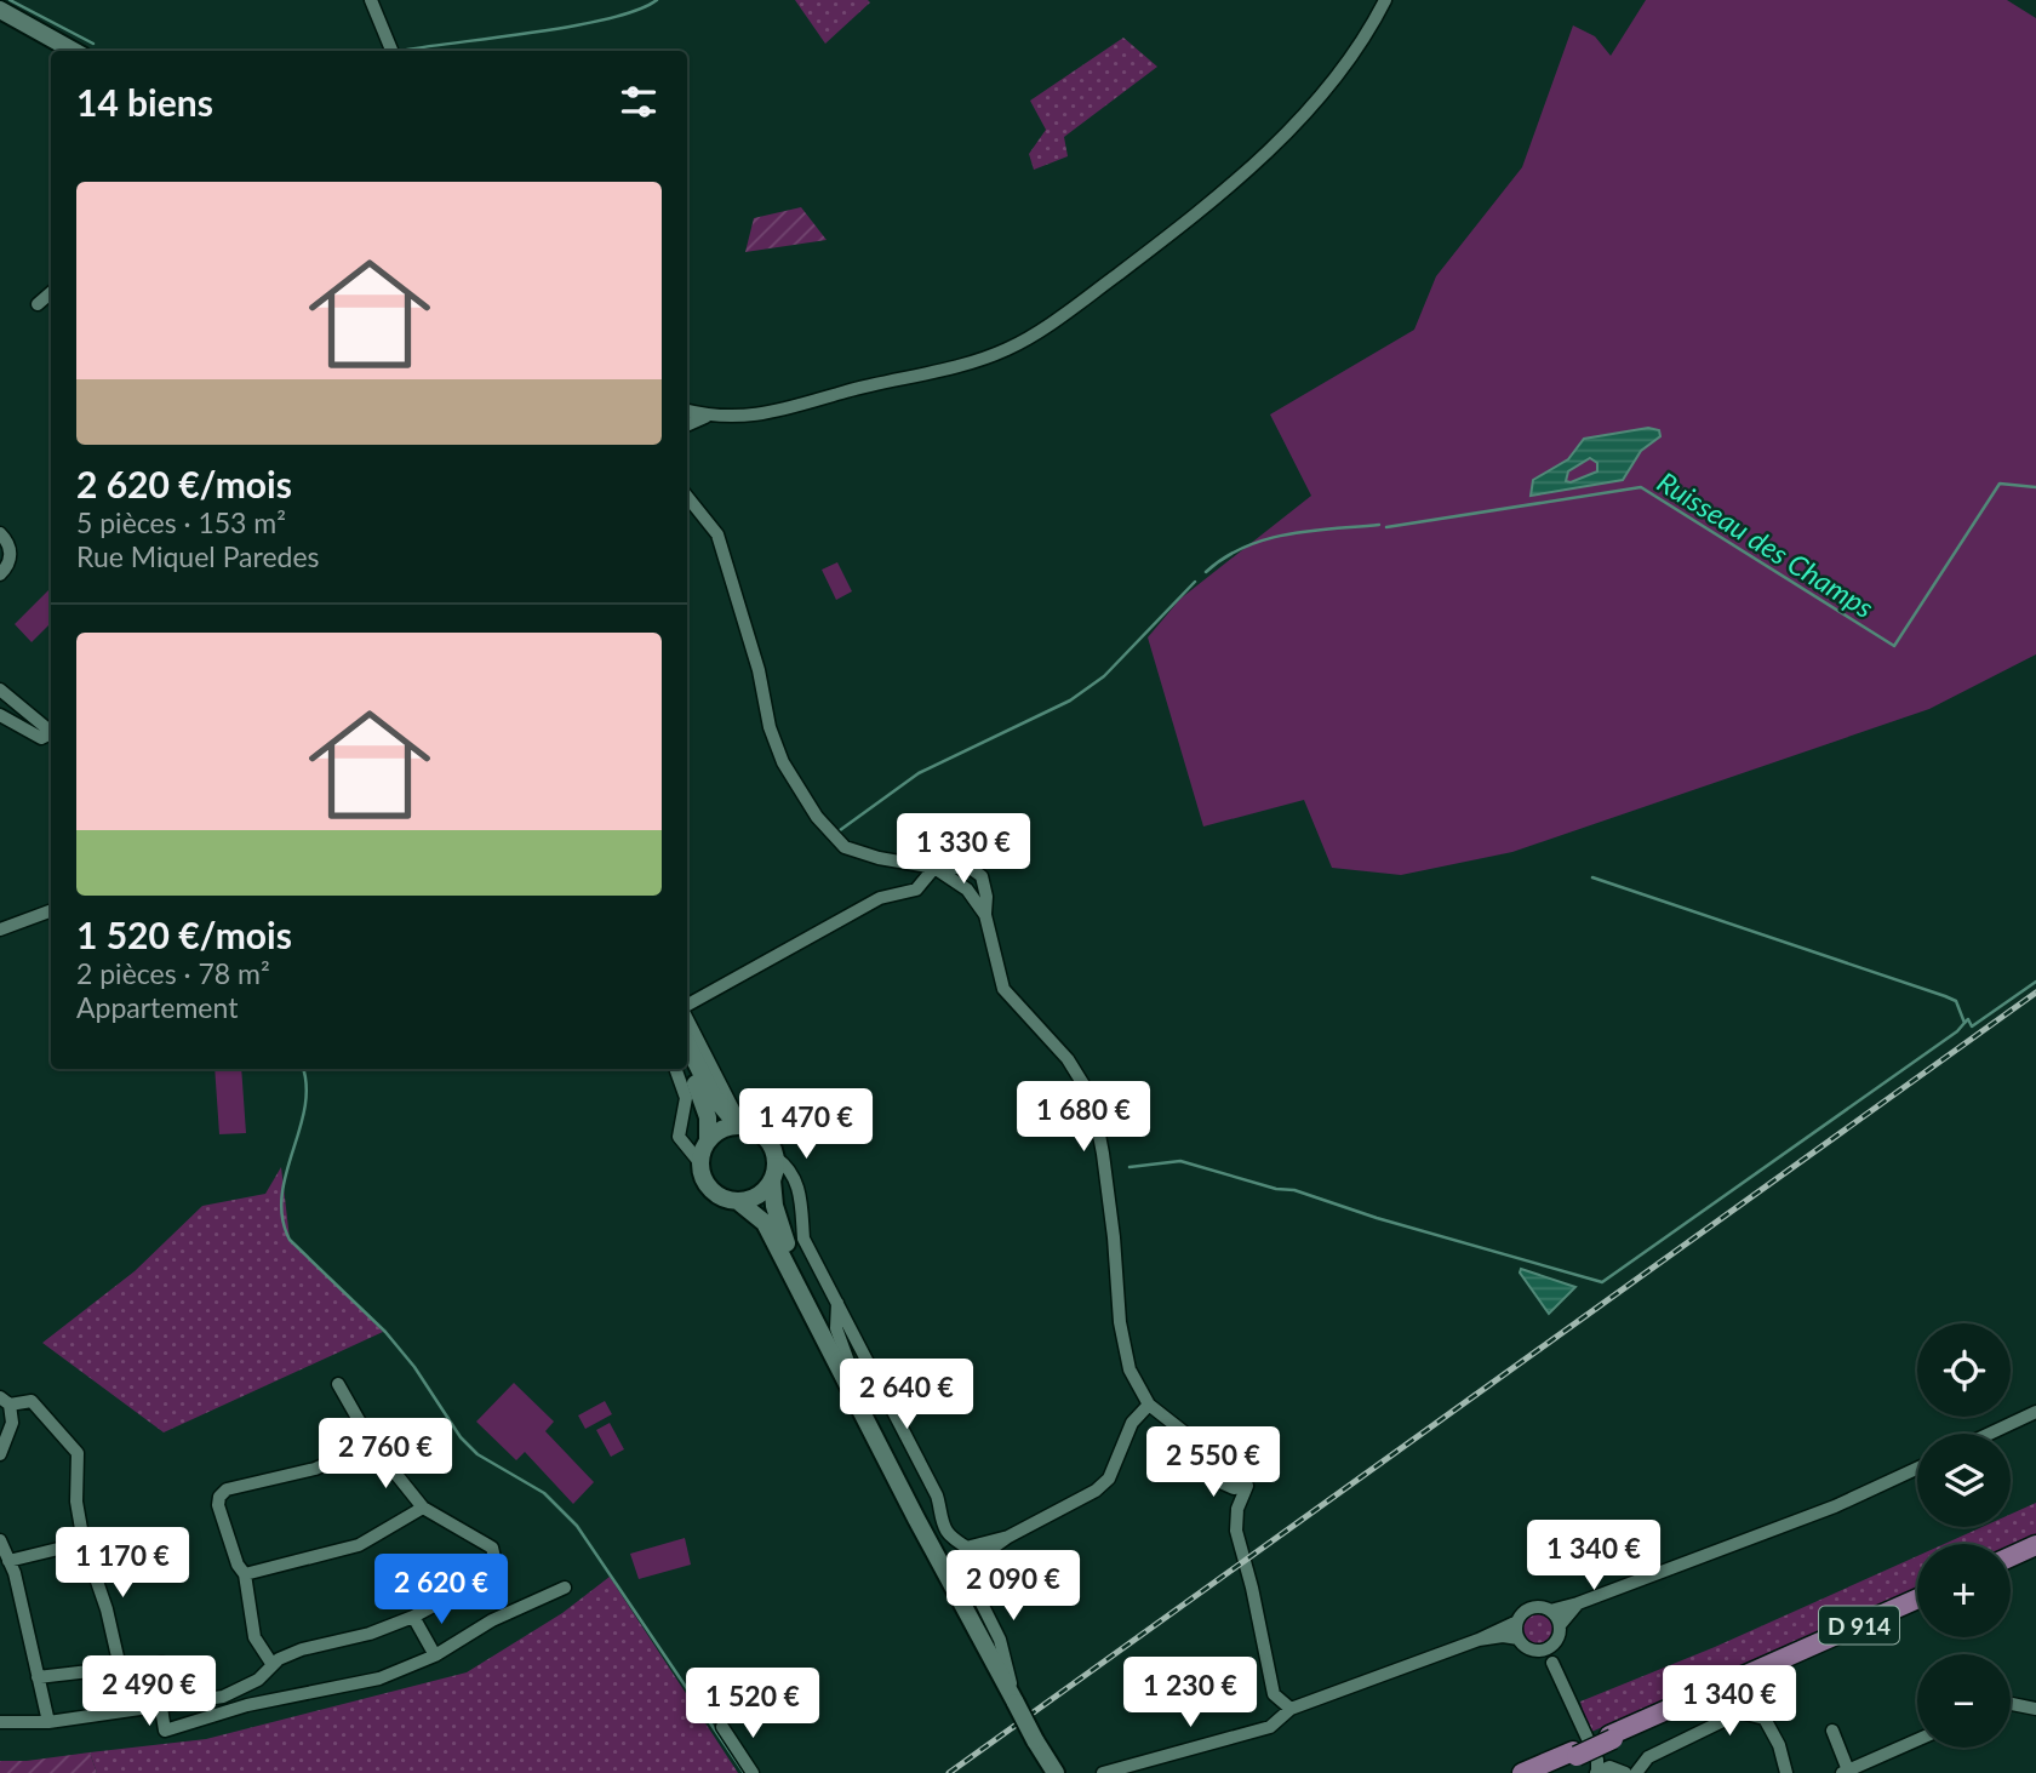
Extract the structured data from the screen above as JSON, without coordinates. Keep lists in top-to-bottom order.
{
  "streets": {
    "main road": ["D 914"]
  },
  "water": ["Ruisseau des Champs"],
  "page": {
    "heading": "14 biens",
    "list": [
      {
        "name": "2 620 €/mois",
        "note": "5 pièces · 153 m² · Rue Miquel Paredes"
      },
      {
        "name": "1 520 €/mois",
        "note": "2 pièces · 78 m² · Appartement"
      }
    ],
    "price": [
      "1 330 €",
      "1 680 €",
      "1 470 €",
      "2 640 €",
      "2 760 €",
      "2 550 €",
      "1 340 €",
      "1 170 €",
      "2 090 €",
      "2 620 €",
      "2 490 €",
      "1 230 €",
      "1 340 €",
      "1 520 €"
    ],
    "map_buttons": ["+", "−"]
  }
}
